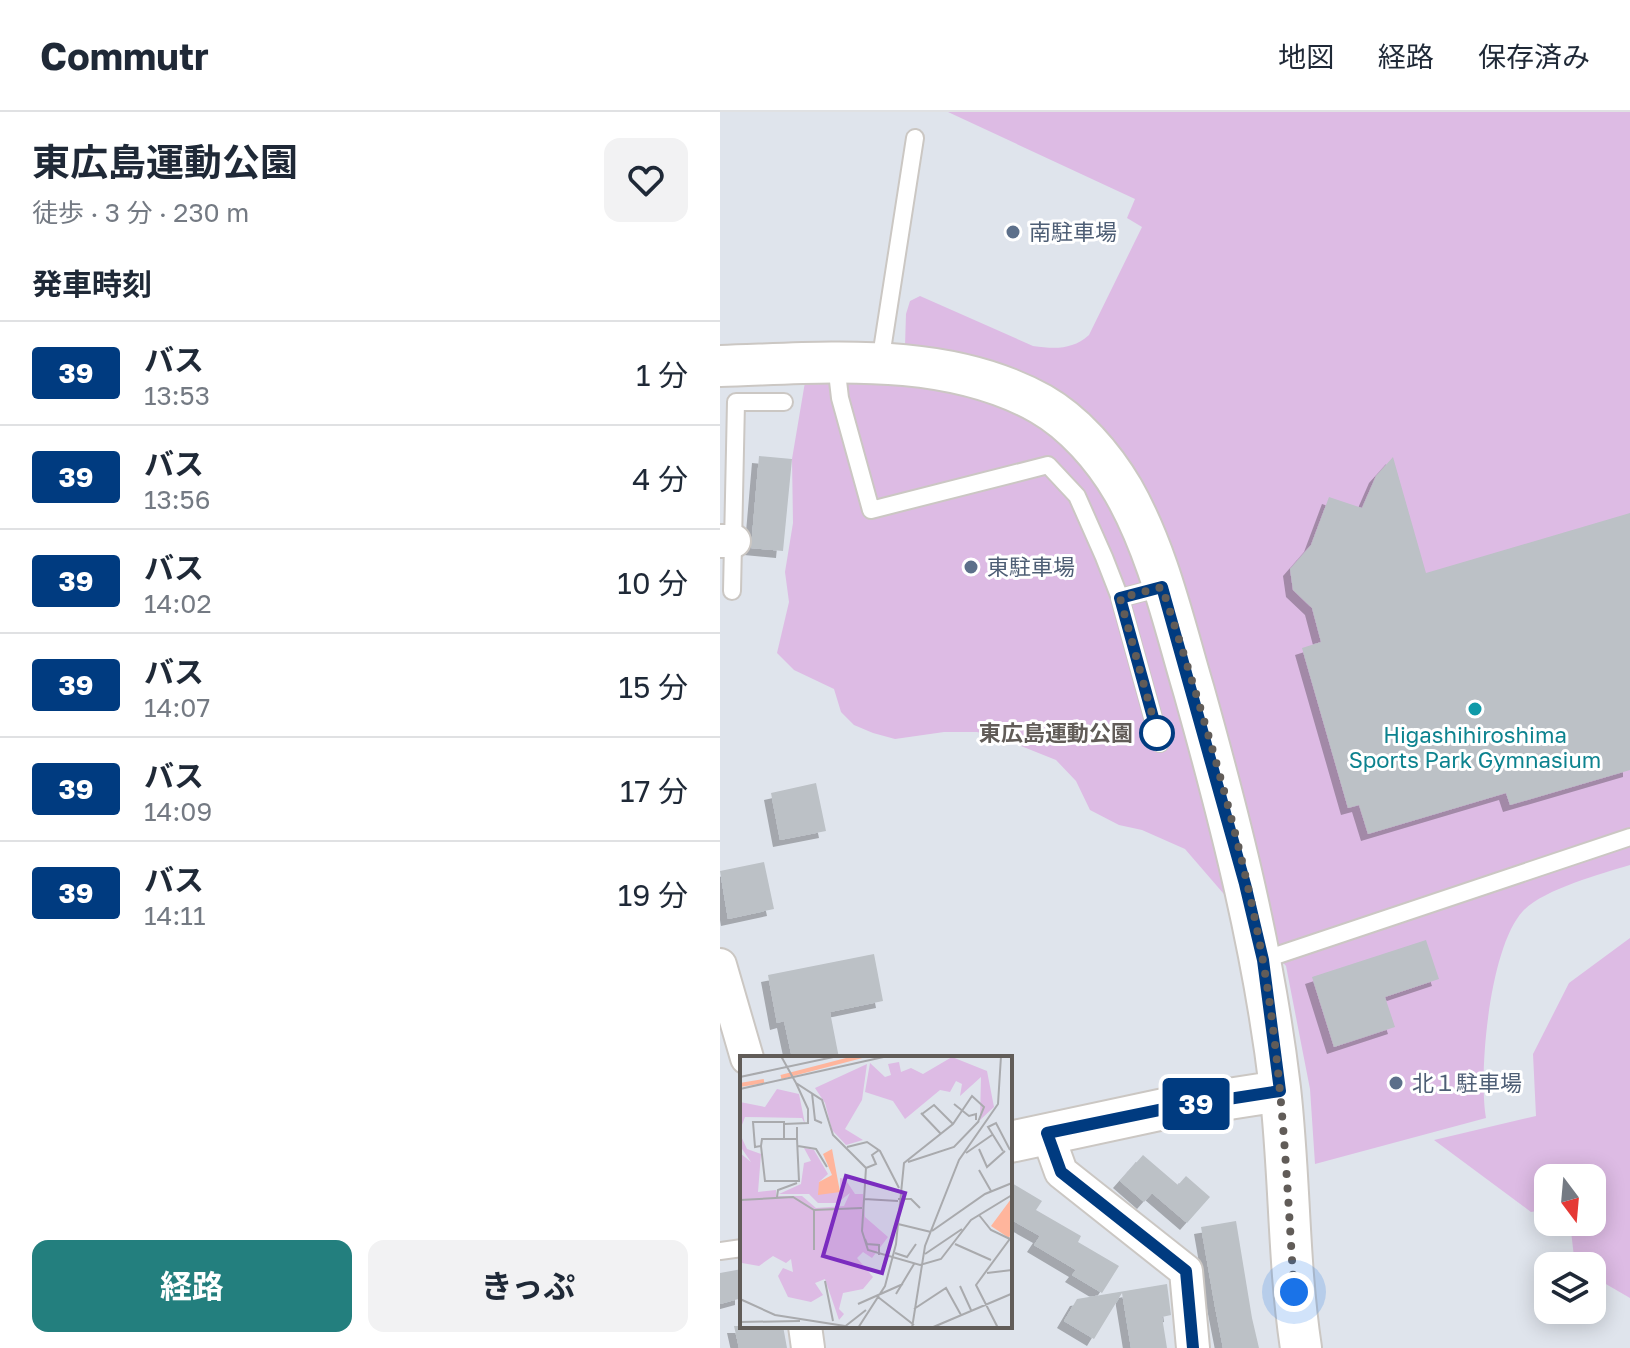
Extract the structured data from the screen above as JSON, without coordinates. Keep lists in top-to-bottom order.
{
  "places": [
    "南駐車場",
    "東駐車場",
    "Higashihiroshima Sports Park Gymnasium",
    "東広島運動公園",
    "北１駐車場"
  ],
  "lines": ["bus line 39"],
  "north": "bottom",
  "page": {
    "header": "Commutr",
    "nav": ["地図", "経路", "保存済み"],
    "heading": [
      ["東広島運動公園", "徒歩 · 3 分 · 230 m"],
      "発車時刻"
    ],
    "on_map": "39",
    "list": [
      {
        "mark": "39",
        "name": "バス",
        "note": "13:53",
        "value": "1 分"
      },
      {
        "mark": "39",
        "name": "バス",
        "note": "13:56",
        "value": "4 分"
      },
      {
        "mark": "39",
        "name": "バス",
        "note": "14:02",
        "value": "10 分"
      },
      {
        "mark": "39",
        "name": "バス",
        "note": "14:07",
        "value": "15 分"
      },
      {
        "mark": "39",
        "name": "バス",
        "note": "14:09",
        "value": "17 分"
      },
      {
        "mark": "39",
        "name": "バス",
        "note": "14:11",
        "value": "19 分"
      }
    ],
    "buttons": ["経路", "きっぷ"]
  }
}
